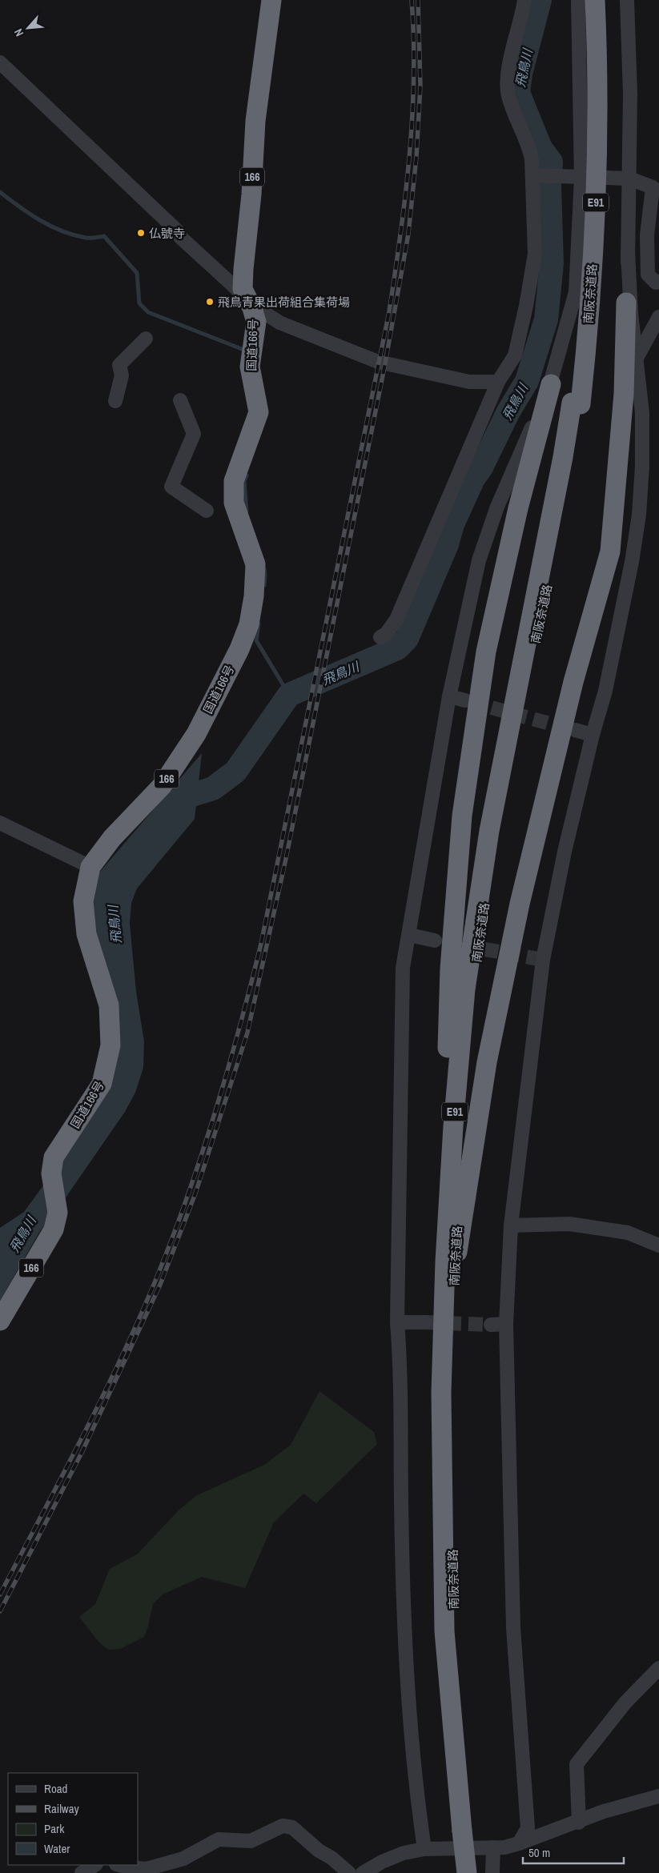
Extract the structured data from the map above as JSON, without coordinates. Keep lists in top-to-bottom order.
{
  "streets": {
    "highway": [
      "166",
      "E91",
      "南阪奈道路",
      "国道166号"
    ]
  },
  "water": ["飛鳥川"],
  "places": ["仏號寺", "飛鳥青果出荷組合集荷場"],
  "legend": [
    "Road",
    "Railway",
    "Park",
    "Water"
  ],
  "scale_bar": "50 m",
  "north": "bottom left"
}
